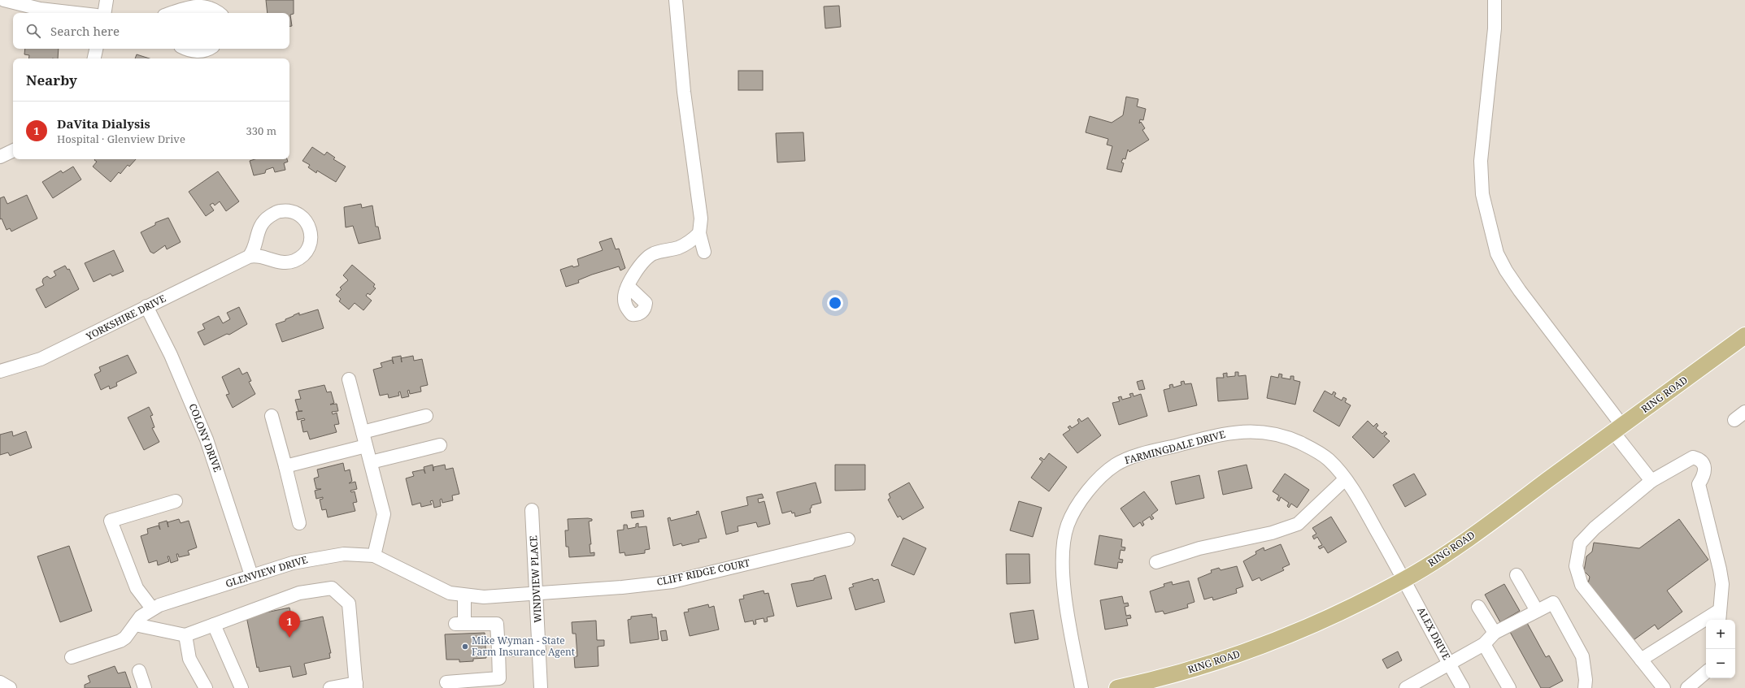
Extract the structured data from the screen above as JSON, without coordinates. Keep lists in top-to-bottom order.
{
  "streets": {
    "main road": ["RING ROAD"],
    "street": [
      "YORKSHIRE DRIVE",
      "COLONY DRIVE",
      "FARMINGDALE DRIVE",
      "GLENVIEW DRIVE",
      "CLIFF RIDGE COURT",
      "WINDVIEW PLACE",
      "ALEX DRIVE"
    ]
  },
  "crossings": [
    ["YORKSHIRE DRIVE", "COLONY DRIVE"],
    ["RING ROAD", "FARMINGDALE DRIVE"],
    ["RING ROAD", "ALEX DRIVE"],
    ["COLONY DRIVE", "GLENVIEW DRIVE"],
    ["FARMINGDALE DRIVE", "ALEX DRIVE"],
    ["GLENVIEW DRIVE", "CLIFF RIDGE COURT"],
    ["GLENVIEW DRIVE", "WINDVIEW PLACE"],
    ["CLIFF RIDGE COURT", "WINDVIEW PLACE"]
  ],
  "places": ["Mike Wyman - State Farm Insurance Agent"],
  "page": {
    "search": "Search here",
    "heading": "Nearby",
    "list": [
      {
        "mark": "1",
        "name": "DaVita Dialysis",
        "note": "Hospital · Glenview Drive",
        "value": "330 m"
      }
    ],
    "pins": "1",
    "map_buttons": ["+", "−"]
  }
}
